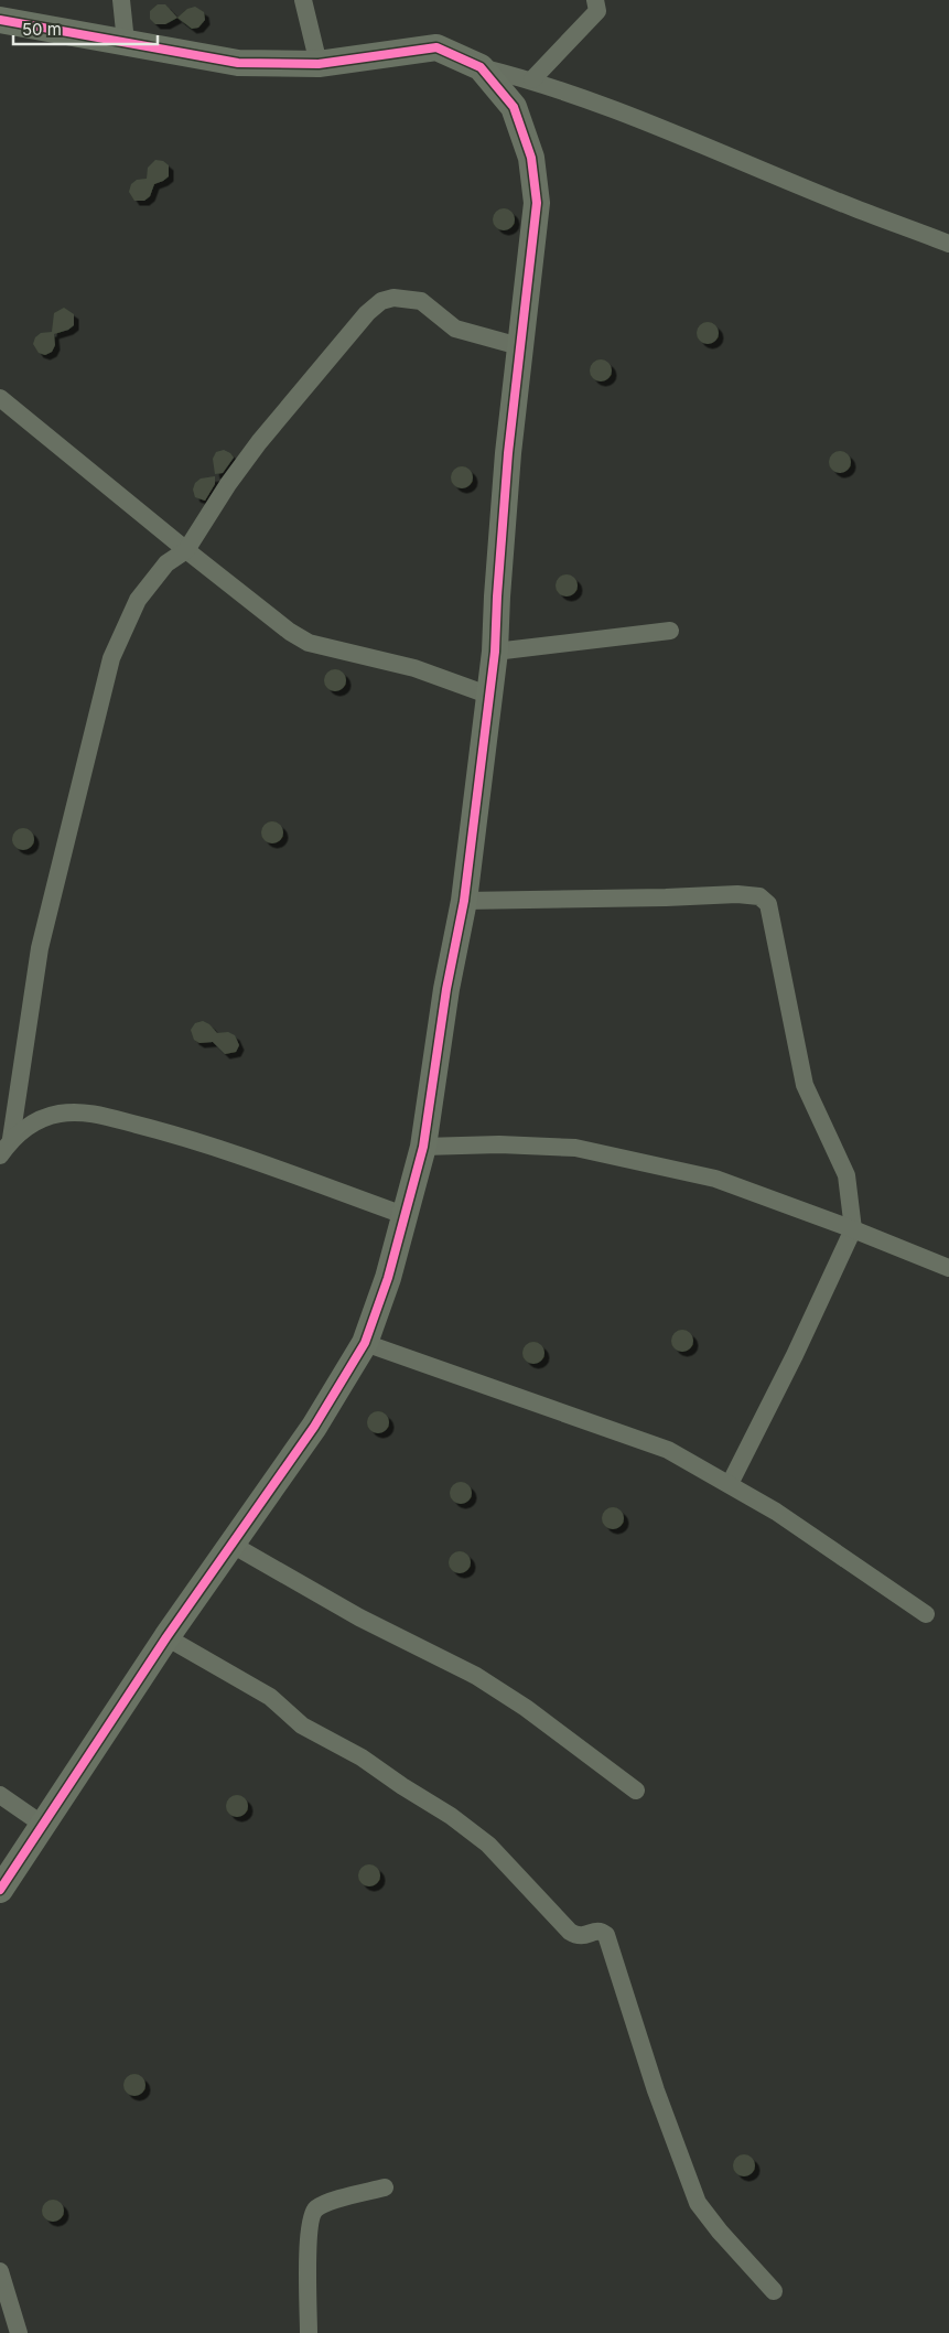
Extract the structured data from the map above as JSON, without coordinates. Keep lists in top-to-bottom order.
{
  "scale_bar": "50 m"
}
